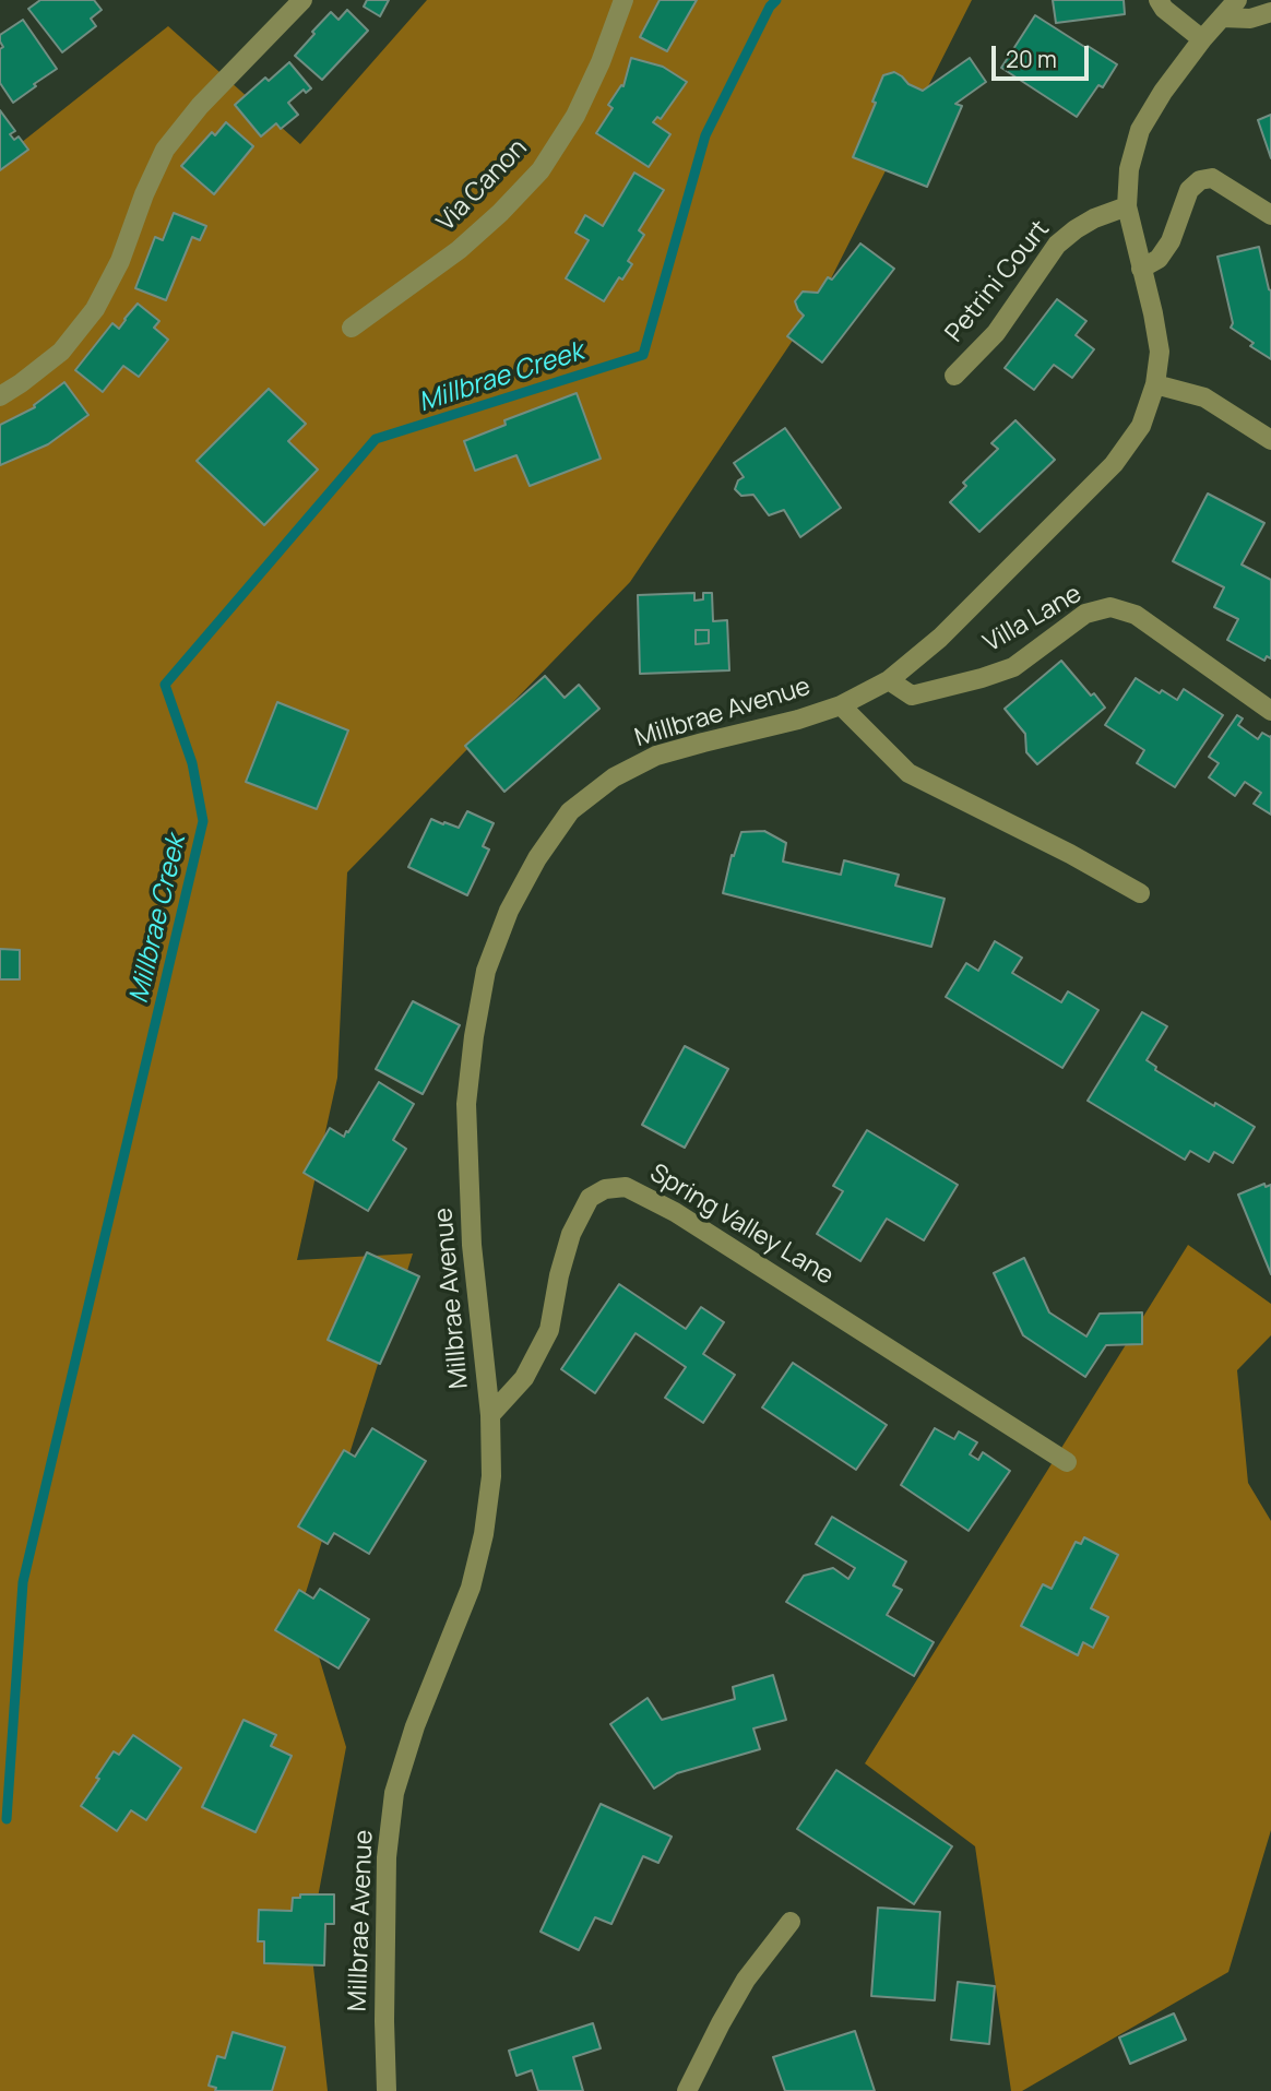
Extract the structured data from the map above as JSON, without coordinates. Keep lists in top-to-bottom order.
{
  "streets": {
    "street": [
      "Via Canon",
      "Petrini Court",
      "Villa Lane",
      "Millbrae Avenue",
      "Spring Valley Lane"
    ]
  },
  "crossings": [
    ["Petrini Court", "Millbrae Avenue"],
    ["Villa Lane", "Millbrae Avenue"],
    ["Millbrae Avenue", "Spring Valley Lane"]
  ],
  "water": ["Millbrae Creek"],
  "scale_bar": "20 m"
}
